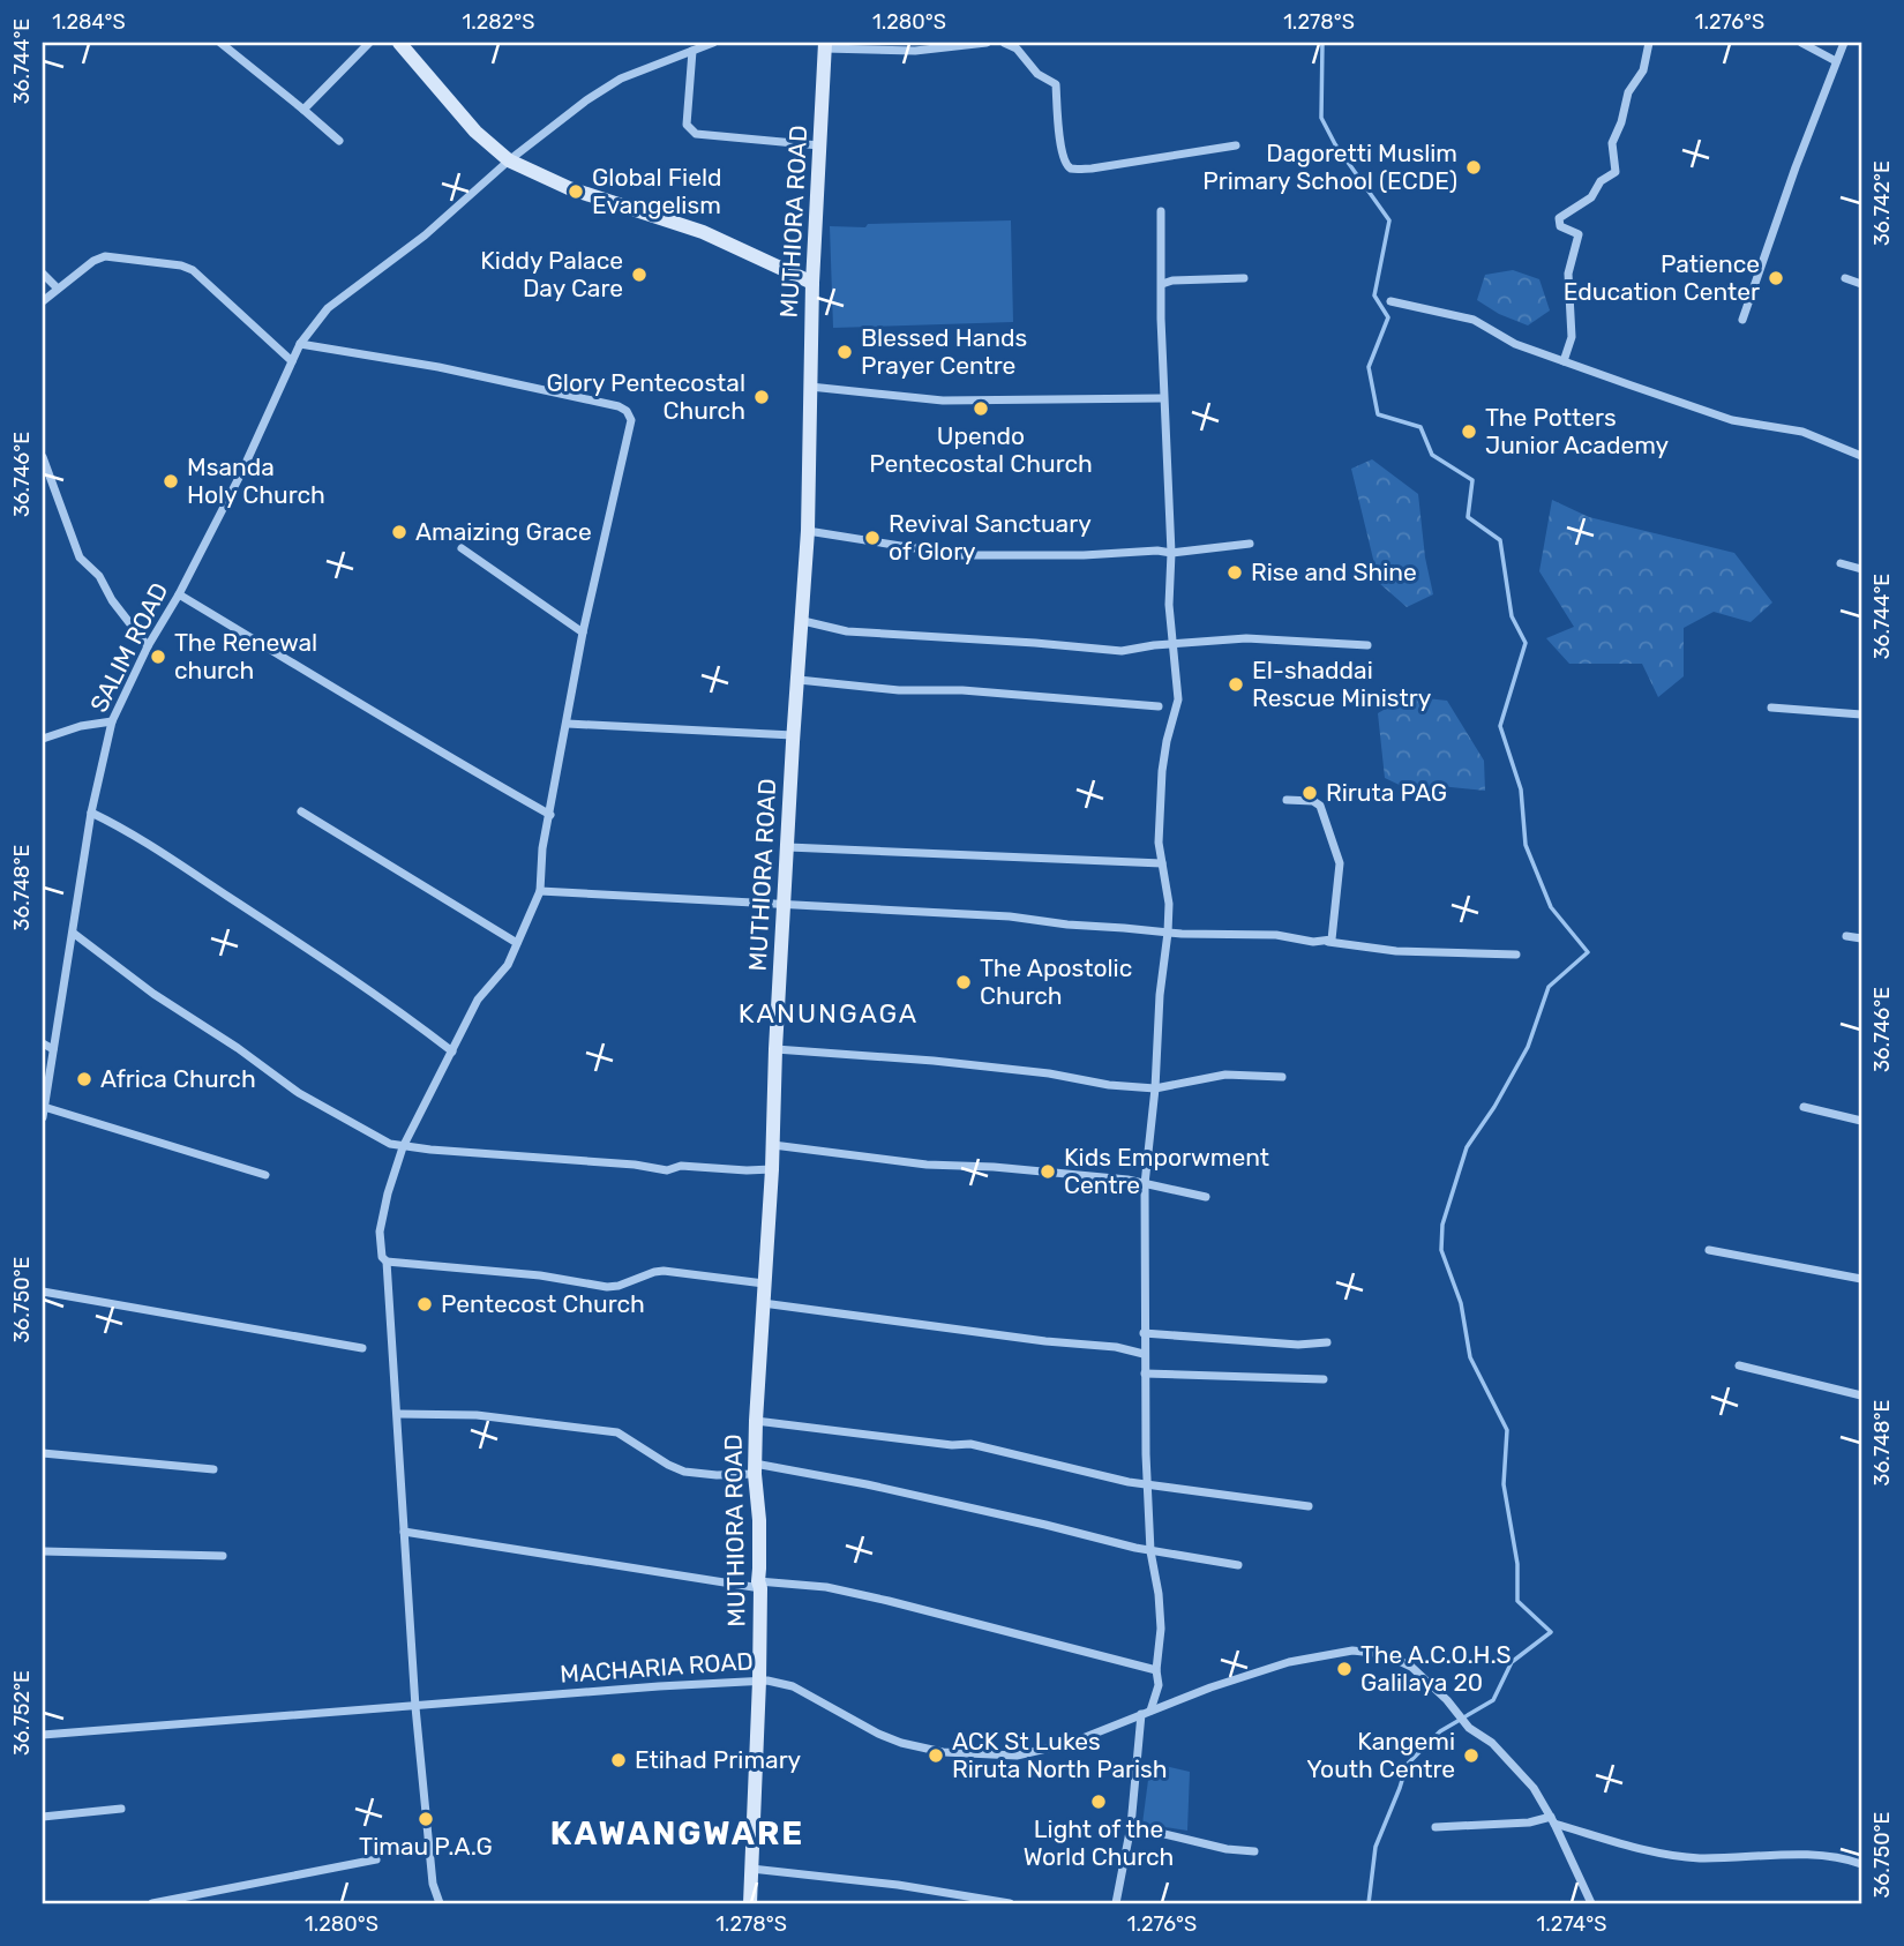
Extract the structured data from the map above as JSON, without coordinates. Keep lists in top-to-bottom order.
{
  "streets": {
    "street": ["MUTHIORA ROAD", "SALIM ROAD", "MACHARIA ROAD"]
  },
  "crossings": [
    ["MUTHIORA ROAD", "MACHARIA ROAD"]
  ],
  "districts": ["KANUNGAGA", "KAWANGWARE"],
  "places": [
    "Dagoretti Muslim Primary School (ECDE)",
    "Global Field Evangelism",
    "Kiddy Palace Day Care",
    "Patience Education Center",
    "Blessed Hands Prayer Centre",
    "Glory Pentecostal Church",
    "Upendo Pentecostal Church",
    "The Potters Junior Academy",
    "Msanda Holy Church",
    "Amaizing Grace",
    "Revival Sanctuary of Glory",
    "Rise and Shine",
    "The Renewal church",
    "El-shaddai Rescue Ministry",
    "Riruta PAG",
    "The Apostolic Church",
    "Africa Church",
    "Kids Emporwment Centre",
    "Pentecost Church",
    "The A.C.O.H.S Galilaya 20",
    "ACK St Lukes Riruta North Parish",
    "Kangemi Youth Centre",
    "Etihad Primary",
    "Light of the World Church",
    "Timau P.A.G"
  ],
  "coordinates": [
    "1.284°S",
    "1.282°S",
    "1.280°S",
    "1.278°S",
    "1.276°S",
    "36.744°E",
    "36.742°E",
    "36.746°E",
    "36.748°E",
    "36.750°E",
    "36.752°E",
    "1.274°S"
  ]
}
